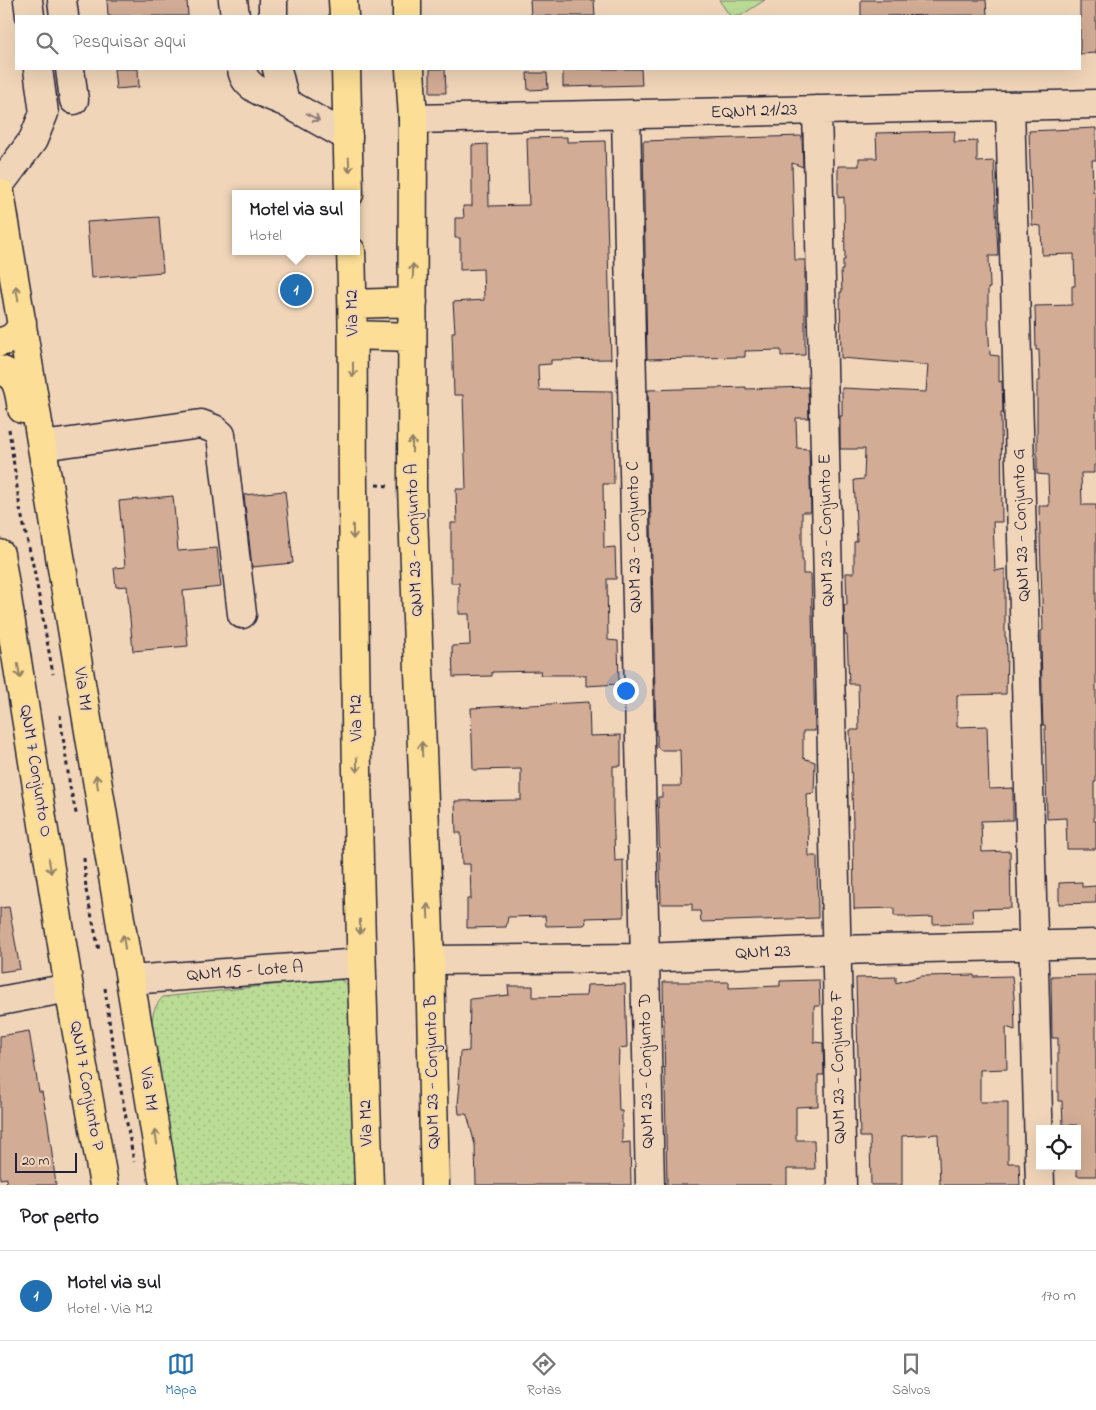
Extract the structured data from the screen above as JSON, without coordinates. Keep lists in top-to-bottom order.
{
  "streets": {
    "main road": [
      "Via M2",
      "QNM 23 - Conjunto A",
      "Via M1",
      "QNM 7 Conjunto O",
      "QNM 23 - Conjunto B",
      "QNM 7 Conjunto P"
    ],
    "street": [
      "EQNM 21/23",
      "QNM 23 - Conjunto G",
      "QNM 23 - Conjunto E",
      "QNM 23 - Conjunto C",
      "QNM 23",
      "QNM 15 - Lote A",
      "QNM 23 - Conjunto F",
      "QNM 23 - Conjunto D"
    ]
  },
  "crossings": [
    ["EQNM 21/23", "QNM 23 - Conjunto G"],
    ["EQNM 21/23", "QNM 23 - Conjunto E"],
    ["EQNM 21/23", "QNM 23 - Conjunto C"],
    ["EQNM 21/23", "QNM 23 - Conjunto A"],
    ["Via M2", "QNM 15 - Lote A"],
    ["QNM 23 - Conjunto G", "QNM 23"],
    ["QNM 23 - Conjunto E", "QNM 23"],
    ["QNM 23 - Conjunto E", "QNM 23 - Conjunto F"],
    ["QNM 23 - Conjunto C", "QNM 23"],
    ["QNM 23 - Conjunto C", "QNM 23 - Conjunto D"],
    ["QNM 23 - Conjunto A", "QNM 23"],
    ["QNM 23 - Conjunto A", "QNM 23 - Conjunto B"],
    ["Via M1", "QNM 15 - Lote A"],
    ["QNM 7 Conjunto O", "QNM 7 Conjunto P"],
    ["QNM 23", "QNM 23 - Conjunto F"],
    ["QNM 23", "QNM 23 - Conjunto D"],
    ["QNM 23", "QNM 23 - Conjunto B"]
  ],
  "one_way": [
    "Via M2",
    "QNM 23 - Conjunto A",
    "Via M1",
    "QNM 7 Conjunto O"
  ],
  "scale_bar": "20 m",
  "page": {
    "search": "Pesquisar aqui",
    "popup": ["Motel via sul", "Hotel"],
    "pins": "1",
    "scale": "20 m",
    "heading": "Por perto",
    "list": [
      {
        "mark": "1",
        "name": "Motel via sul",
        "note": "Hotel · Via M2",
        "value": "170 m"
      }
    ],
    "nav": ["Mapa", "Rotas", "Salvos"]
  }
}
